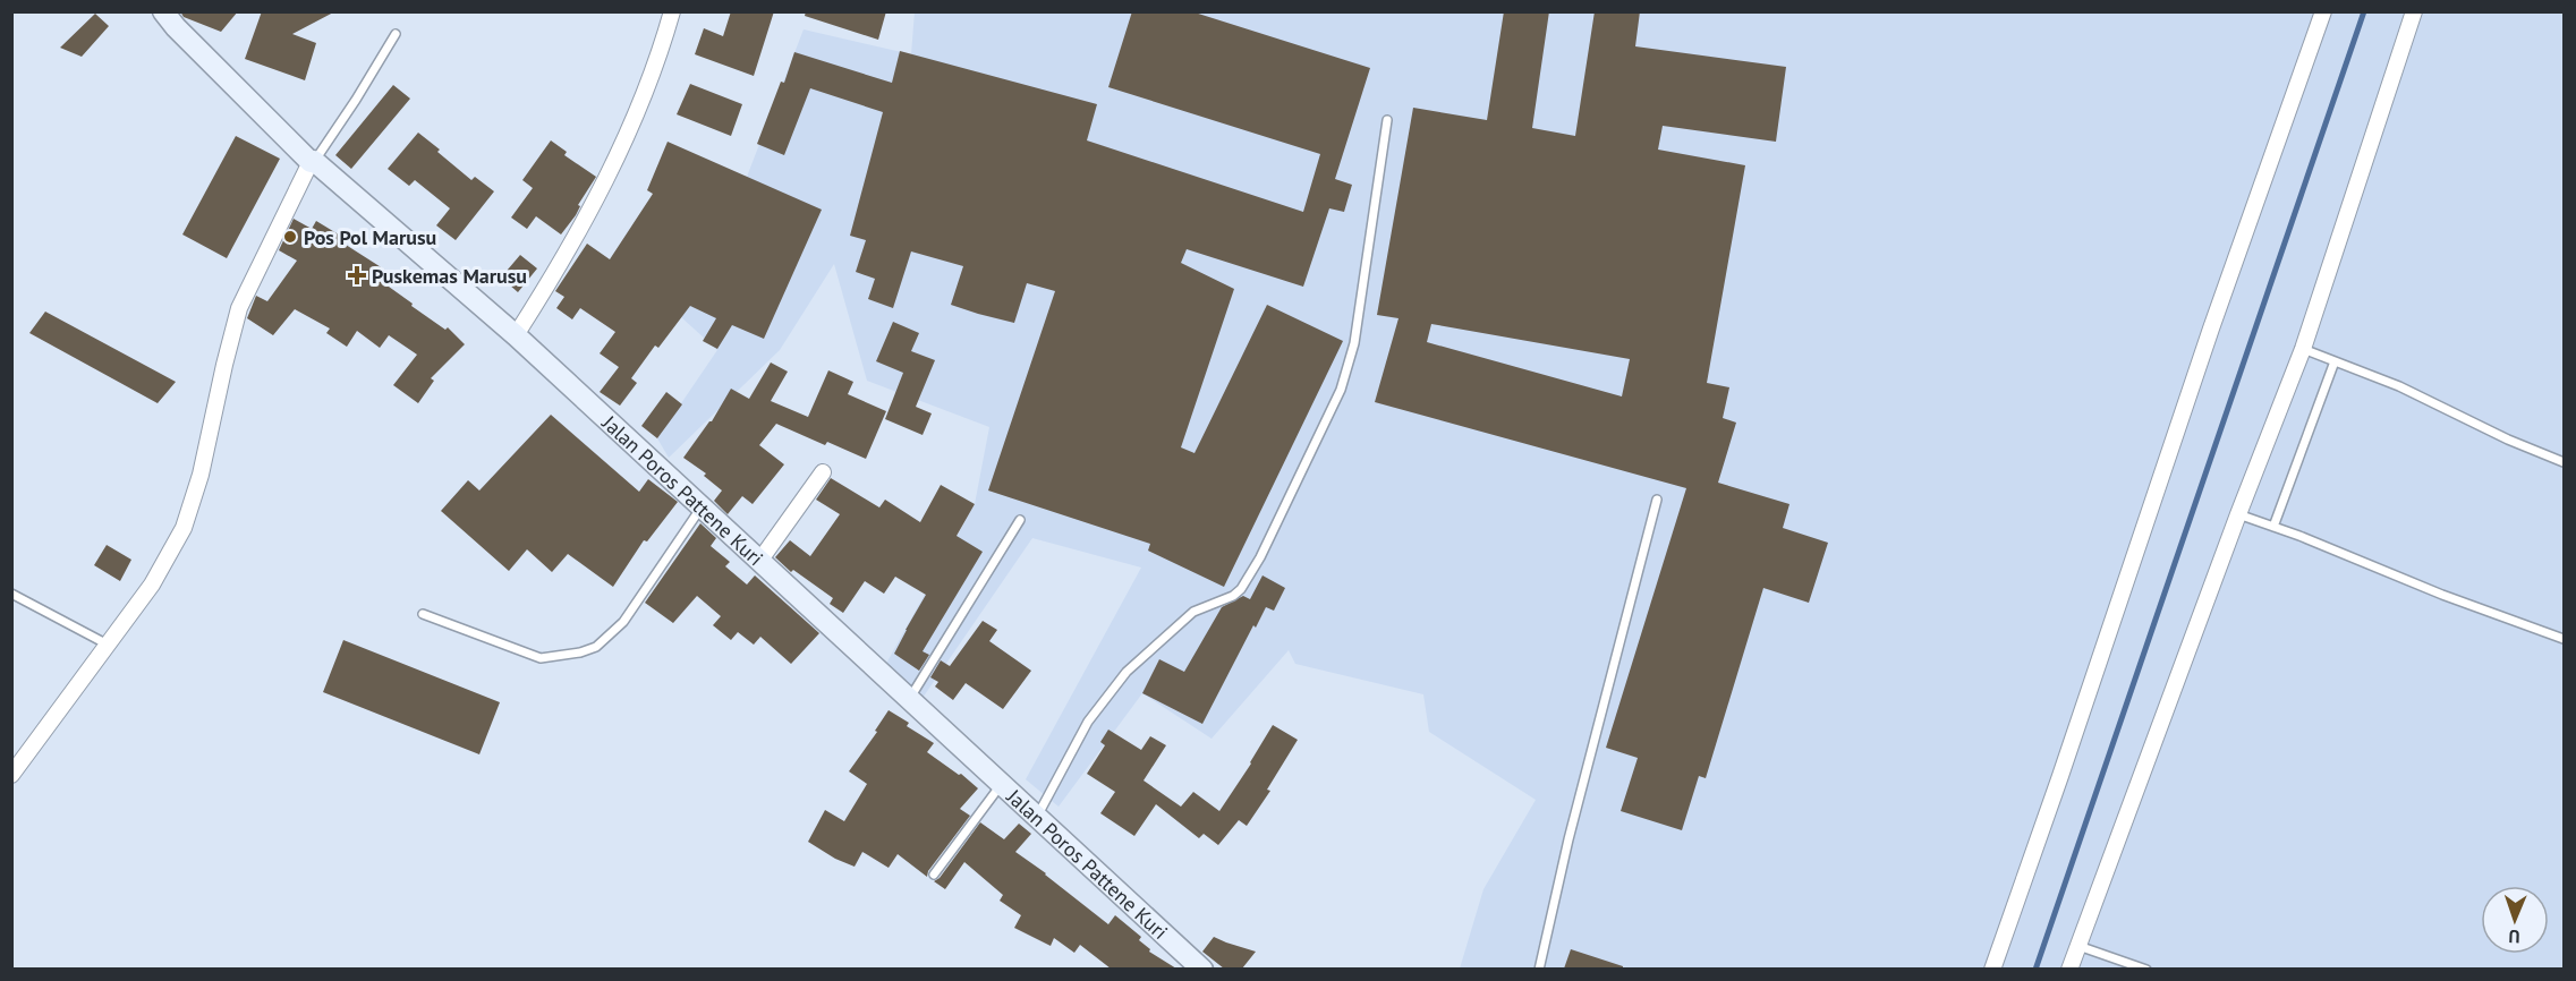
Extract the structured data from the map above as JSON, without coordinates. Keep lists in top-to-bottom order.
{
  "streets": {
    "street": ["Jalan Poros Pattene Kuri"]
  },
  "places": {
    "other": ["Pos Pol Marusu"],
    "health": ["Puskemas Marusu"]
  },
  "north": "bottom"
}
